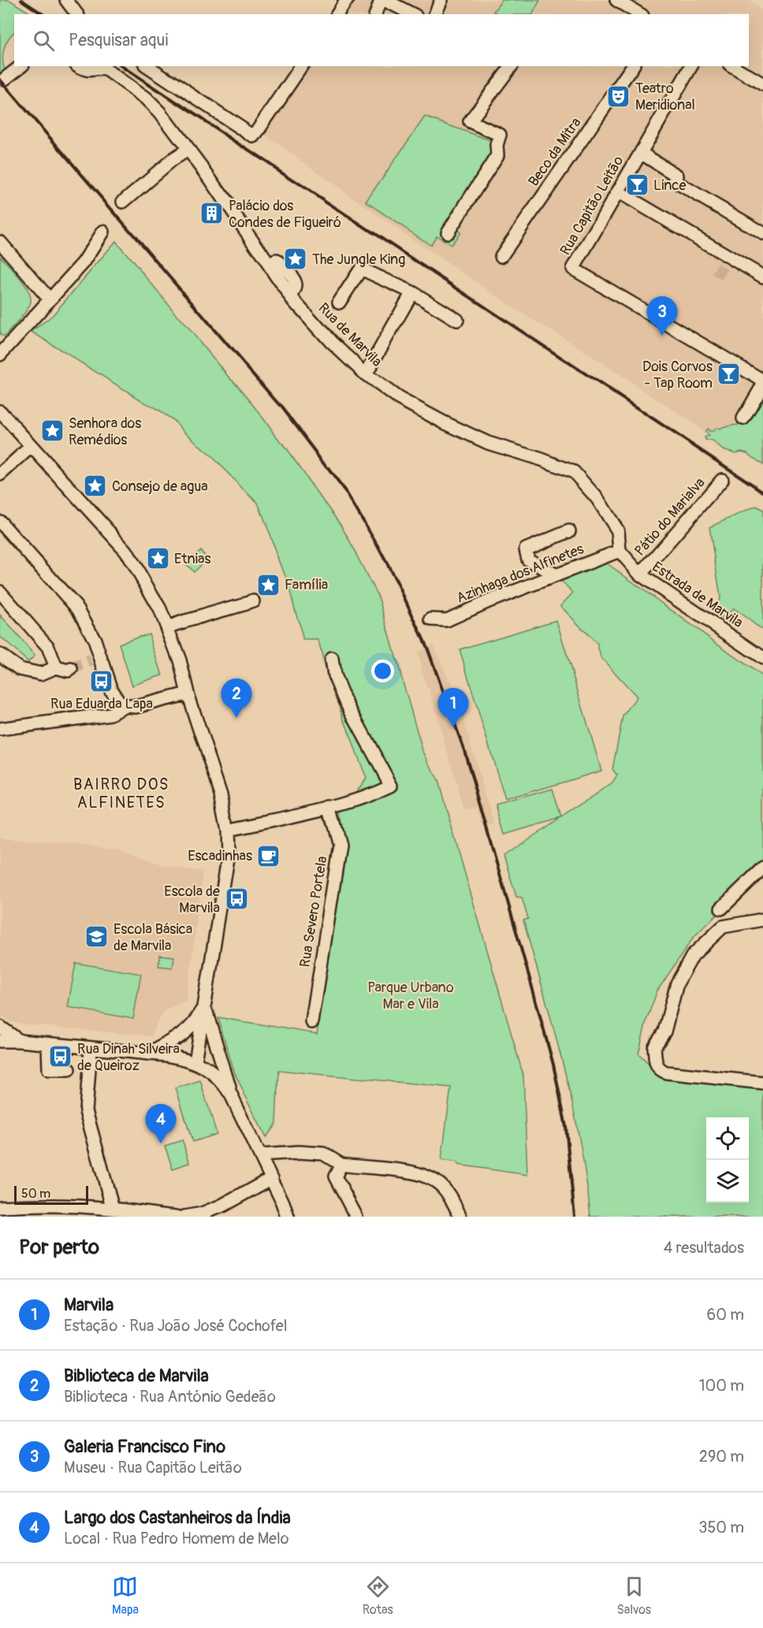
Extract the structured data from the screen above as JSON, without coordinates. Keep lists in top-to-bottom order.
{
  "streets": {
    "street": [
      "Beco da Mitra",
      "Rua Capitão Leitão",
      "Rua de Marvila",
      "Pátio do Marialva",
      "Azinhaga dos Alfinetes",
      "Estrada de Marvila",
      "Rua Severo Portela"
    ]
  },
  "crossings": [
    ["Rua de Marvila", "Azinhaga dos Alfinetes"],
    ["Rua de Marvila", "Estrada de Marvila"],
    ["Pátio do Marialva", "Estrada de Marvila"],
    ["Azinhaga dos Alfinetes", "Estrada de Marvila"]
  ],
  "districts": ["BAIRRO DOS ALFINETES"],
  "parks": ["Parque Urbano Mar e Vila"],
  "places": {
    "theatre": ["Teatro Meridional"],
    "bar": ["Lince", "Dois Corvos - Tap Room"],
    "building": ["Palácio dos Condes de Figueiró"],
    "place": [
      "The Jungle King",
      "Senhora dos Remédios",
      "Consejo de agua",
      "Etnias",
      "Família"
    ],
    "bus stop": ["Rua Eduarda Lapa", "Escola de Marvila", "Rua Dinah Silveira de Queiroz"],
    "cafe": ["Escadinhas"],
    "school or university": ["Escola Básica de Marvila"]
  },
  "scale_bar": "50 m",
  "page": {
    "search": "Pesquisar aqui",
    "pins": [
      "3",
      "2",
      "1",
      "4"
    ],
    "scale": "50 m",
    "heading": ["Por perto", "4 resultados"],
    "list": [
      {
        "mark": "1",
        "name": "Marvila",
        "note": "Estação · Rua João José Cochofel",
        "value": "60 m"
      },
      {
        "mark": "2",
        "name": "Biblioteca de Marvila",
        "note": "Biblioteca · Rua António Gedeão",
        "value": "100 m"
      },
      {
        "mark": "3",
        "name": "Galeria Francisco Fino",
        "note": "Museu · Rua Capitão Leitão",
        "value": "290 m"
      },
      {
        "mark": "4",
        "name": "Largo dos Castanheiros da Índia",
        "note": "Local · Rua Pedro Homem de Melo",
        "value": "350 m"
      }
    ],
    "nav": ["Mapa", "Rotas", "Salvos"]
  }
}
